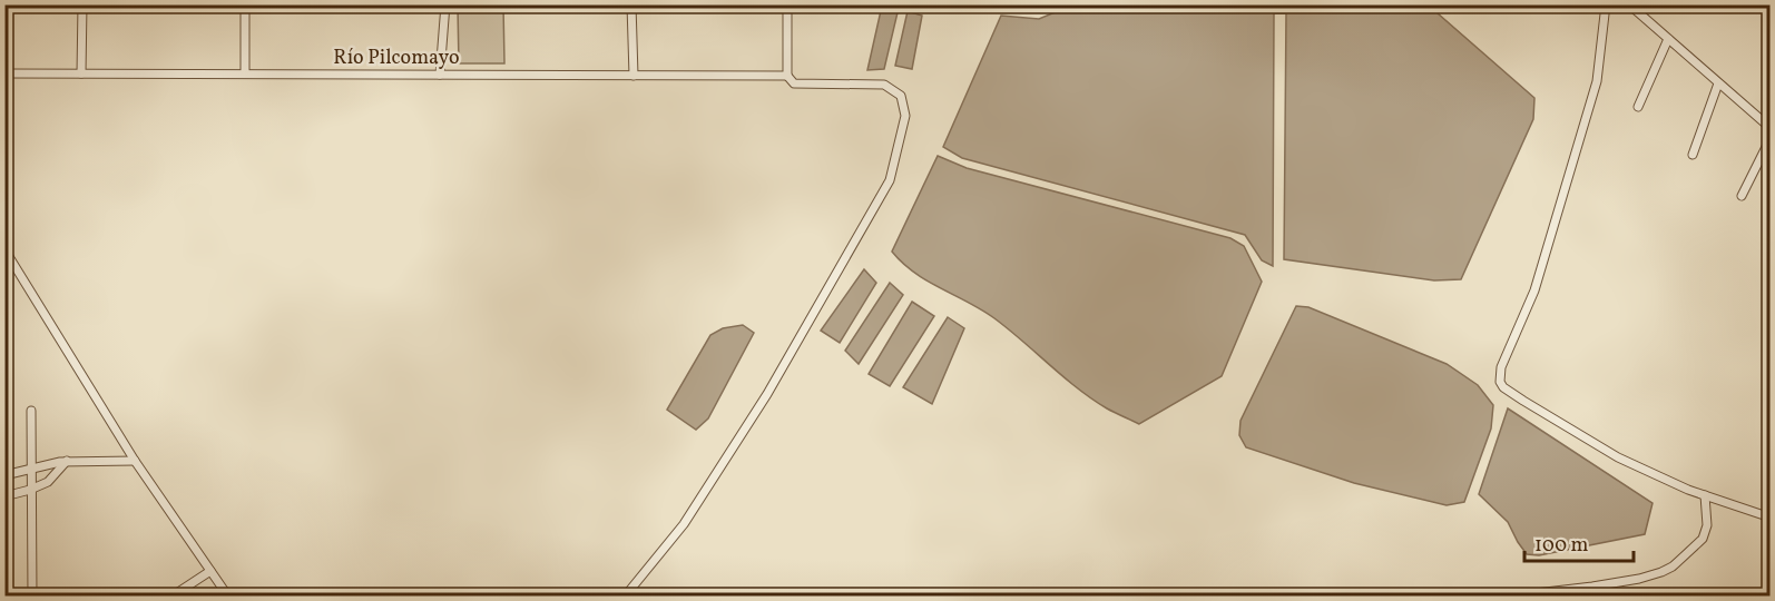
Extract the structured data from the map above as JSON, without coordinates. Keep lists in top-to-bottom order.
{
  "streets": {
    "street": ["Río Pilcomayo"]
  },
  "scale_bar": "100 m"
}
